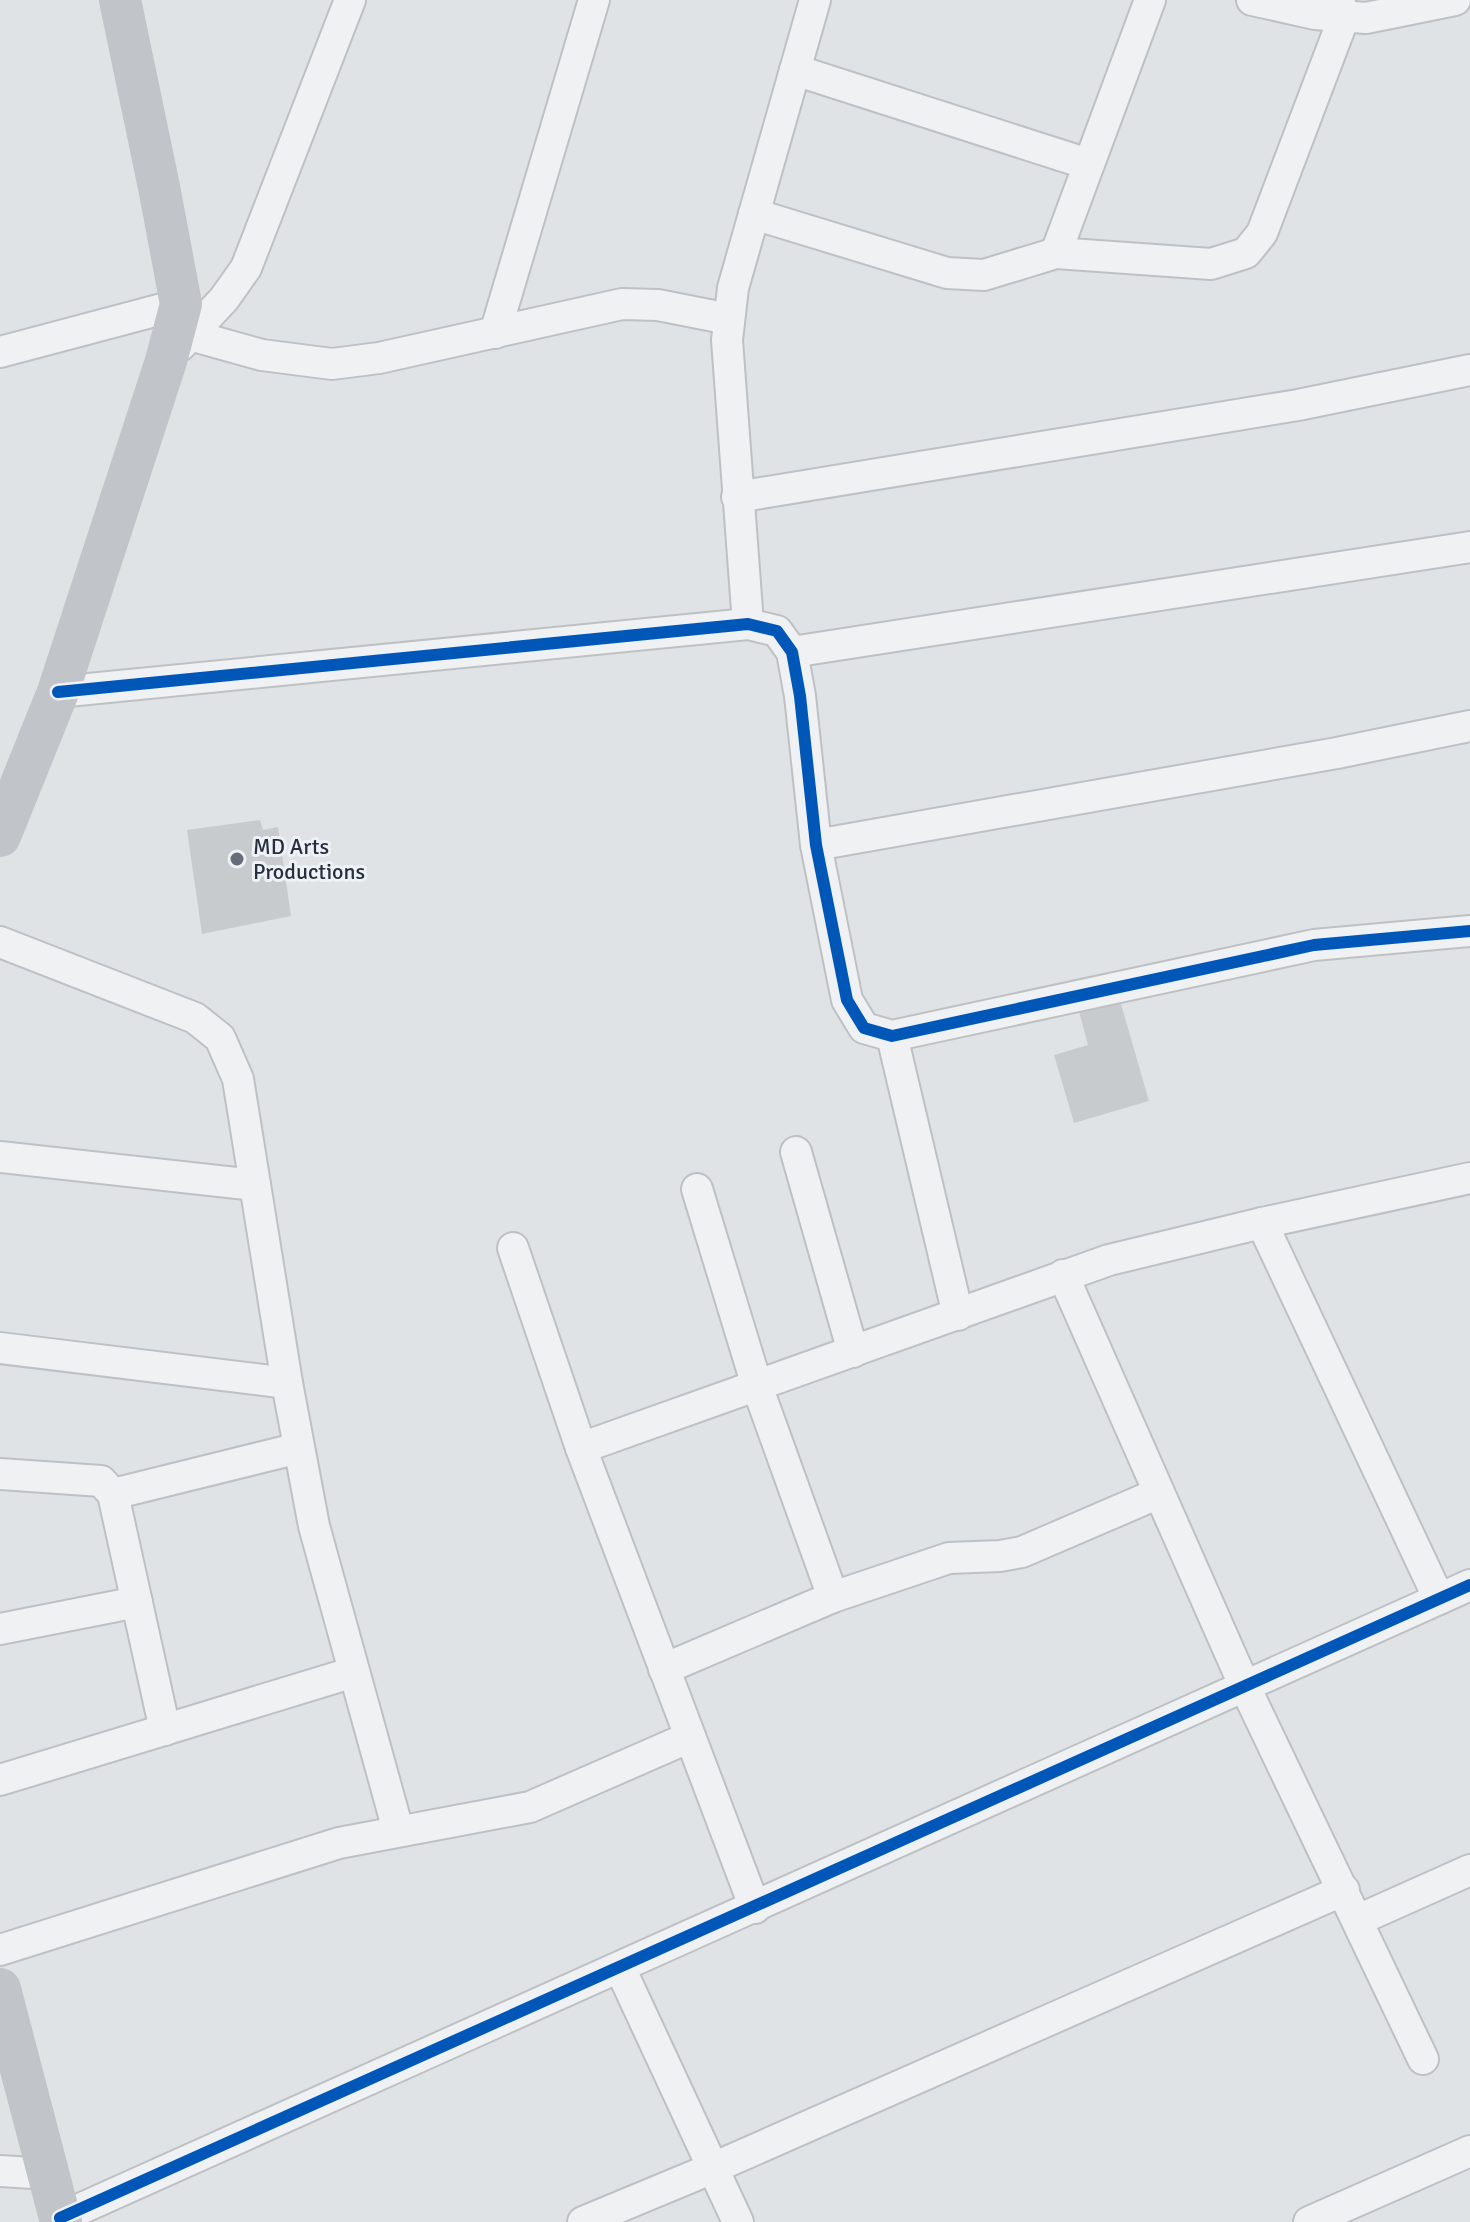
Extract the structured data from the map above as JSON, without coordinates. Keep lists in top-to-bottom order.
{
  "places": ["MD Arts Productions"]
}
